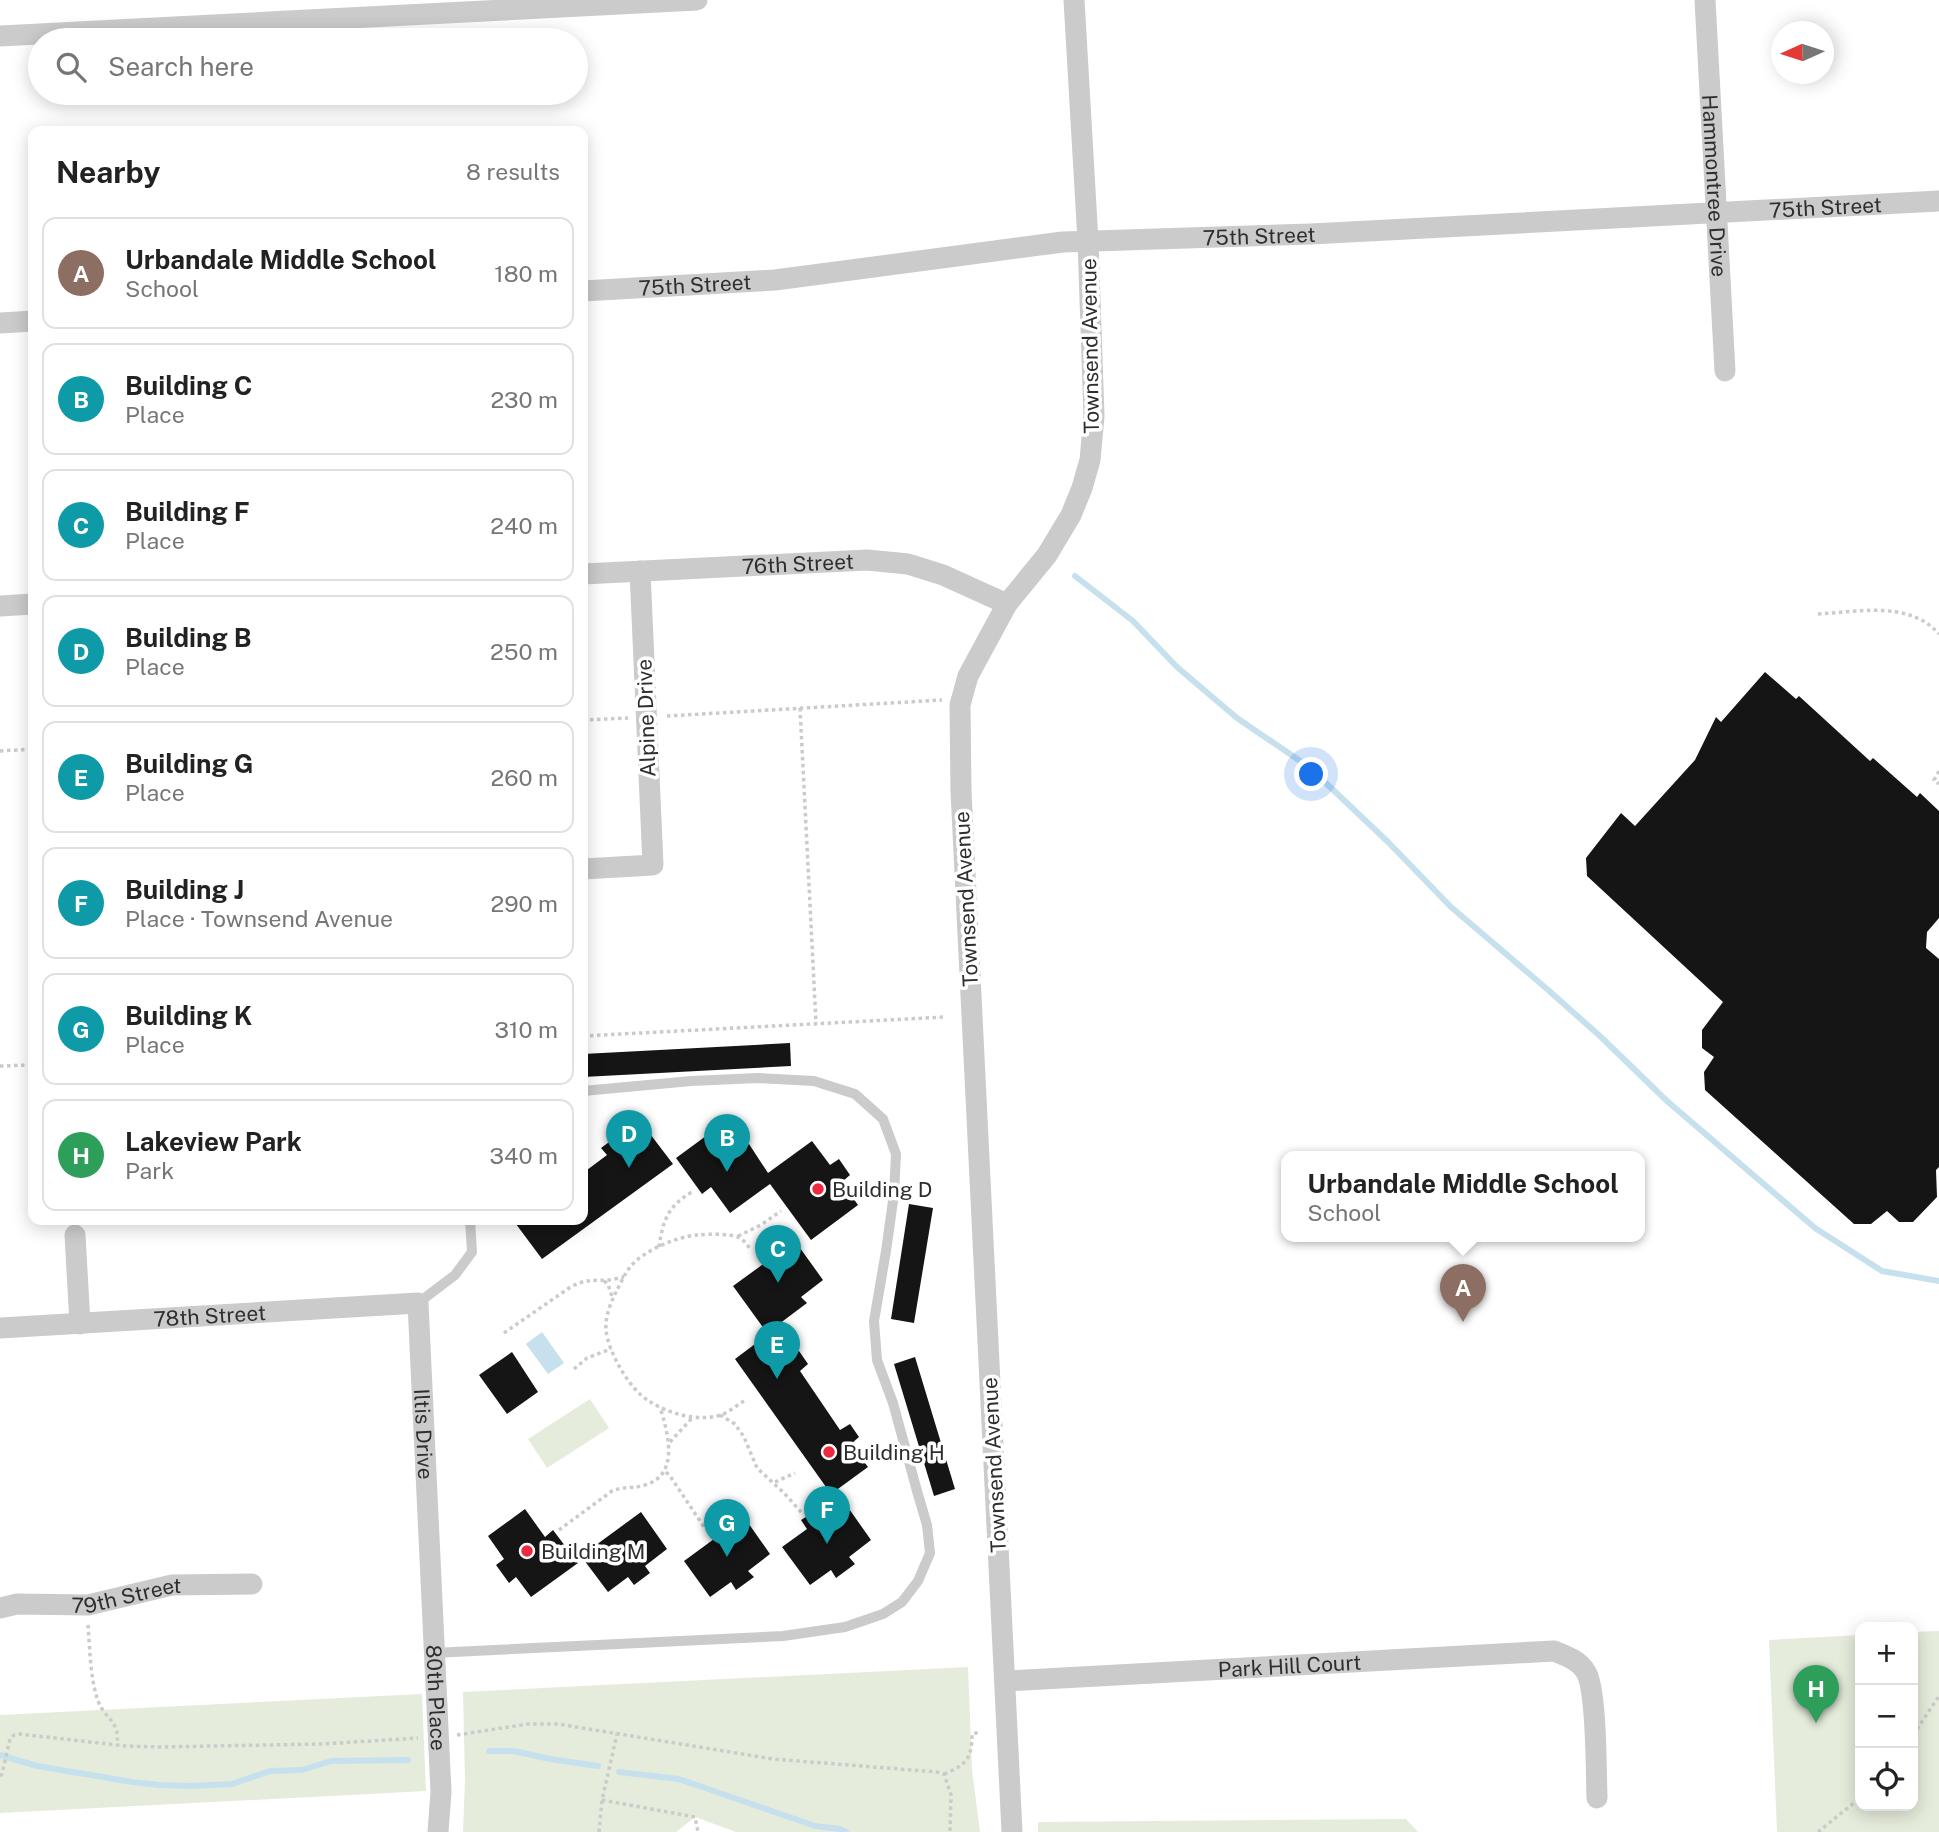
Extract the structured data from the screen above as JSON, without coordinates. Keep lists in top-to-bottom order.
{
  "streets": {
    "street": [
      "Hammontree Drive",
      "75th Street",
      "Townsend Avenue",
      "76th Street",
      "Alpine Drive",
      "78th Street",
      "Iltis Drive",
      "79th Street",
      "Park Hill Court",
      "80th Place"
    ]
  },
  "crossings": [
    ["Hammontree Drive", "75th Street"],
    ["75th Street", "Townsend Avenue"],
    ["Townsend Avenue", "76th Street"],
    ["Townsend Avenue", "Park Hill Court"],
    ["76th Street", "Alpine Drive"],
    ["78th Street", "Iltis Drive"],
    ["Iltis Drive", "80th Place"]
  ],
  "places": ["Building D", "Building H", "Building M"],
  "north": "left",
  "page": {
    "search": "Search here",
    "heading": ["Nearby", "8 results"],
    "list": [
      {
        "mark": "A",
        "name": "Urbandale Middle School",
        "note": "School",
        "value": "180 m"
      },
      {
        "mark": "B",
        "name": "Building C",
        "note": "Place",
        "value": "230 m"
      },
      {
        "mark": "C",
        "name": "Building F",
        "note": "Place",
        "value": "240 m"
      },
      {
        "mark": "D",
        "name": "Building B",
        "note": "Place",
        "value": "250 m"
      },
      {
        "mark": "E",
        "name": "Building G",
        "note": "Place",
        "value": "260 m"
      },
      {
        "mark": "F",
        "name": "Building J",
        "note": "Place · Townsend Avenue",
        "value": "290 m"
      },
      {
        "mark": "G",
        "name": "Building K",
        "note": "Place",
        "value": "310 m"
      },
      {
        "mark": "H",
        "name": "Lakeview Park",
        "note": "Park",
        "value": "340 m"
      }
    ],
    "pins": [
      "D",
      "B",
      "C",
      "A",
      "E",
      "F",
      "G",
      "H"
    ],
    "popup": ["Urbandale Middle School", "School"],
    "map_buttons": ["+", "−"]
  }
}
